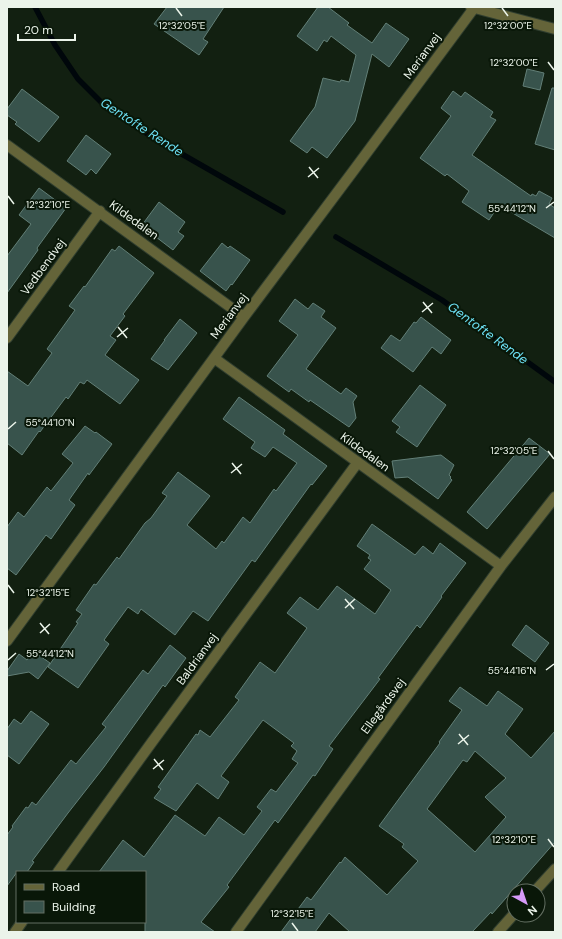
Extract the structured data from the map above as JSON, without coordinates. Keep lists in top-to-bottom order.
{
  "streets": {
    "street": [
      "Merianvej",
      "Kildedalen",
      "Vedbendvej",
      "Baldrianvej",
      "Ellegårdsvej"
    ]
  },
  "crossings": [
    ["Merianvej", "Kildedalen"],
    ["Kildedalen", "Vedbendvej"],
    ["Kildedalen", "Baldrianvej"],
    ["Kildedalen", "Ellegårdsvej"]
  ],
  "water": ["Gentofte Rende"],
  "legend": ["Road", "Building"],
  "scale_bar": "20 m",
  "north": "bottom right",
  "coordinates": [
    "12°32'05\"E",
    "12°32'00\"E",
    "12°32'10\"E",
    "55°44'12\"N",
    "55°44'10\"N",
    "12°32'15\"E",
    "55°44'16\"N"
  ]
}
